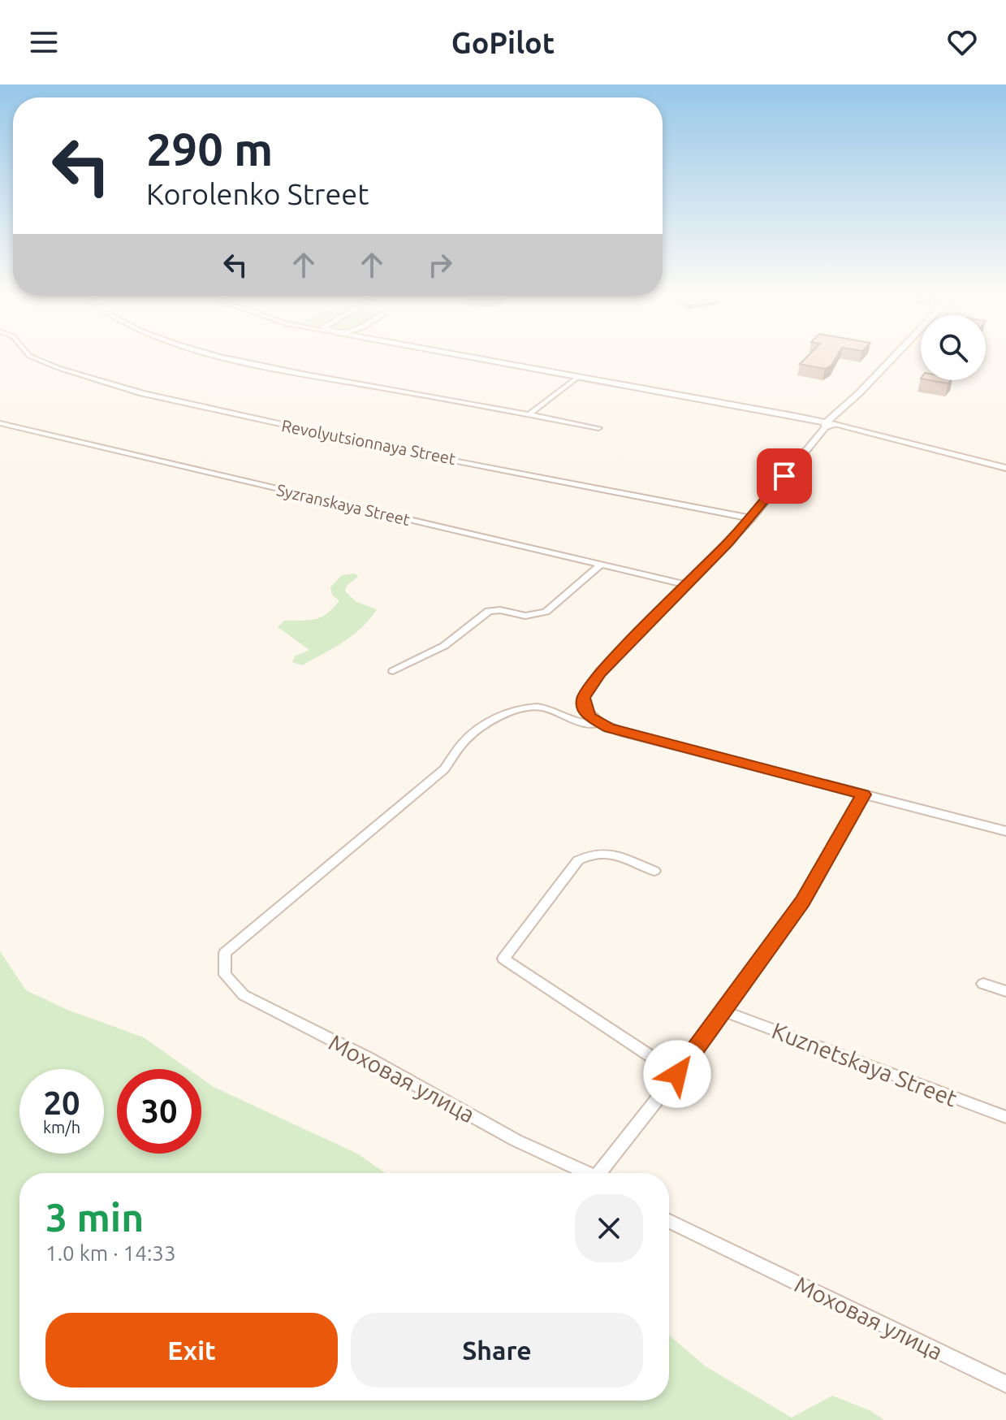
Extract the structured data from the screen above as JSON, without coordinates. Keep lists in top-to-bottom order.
{
  "streets": {
    "street": [
      "Revolyutsionnaya Street",
      "Syzranskaya Street",
      "Kuznetskaya Street",
      "Моховая улица"
    ]
  },
  "page": {
    "header": "GoPilot",
    "turn": ["290 m", "Korolenko Street"],
    "speed": "20 km/h",
    "limit": "30",
    "heading": ["3 min", "1.0 km · 14:33"],
    "buttons": ["Exit", "Share"]
  }
}
